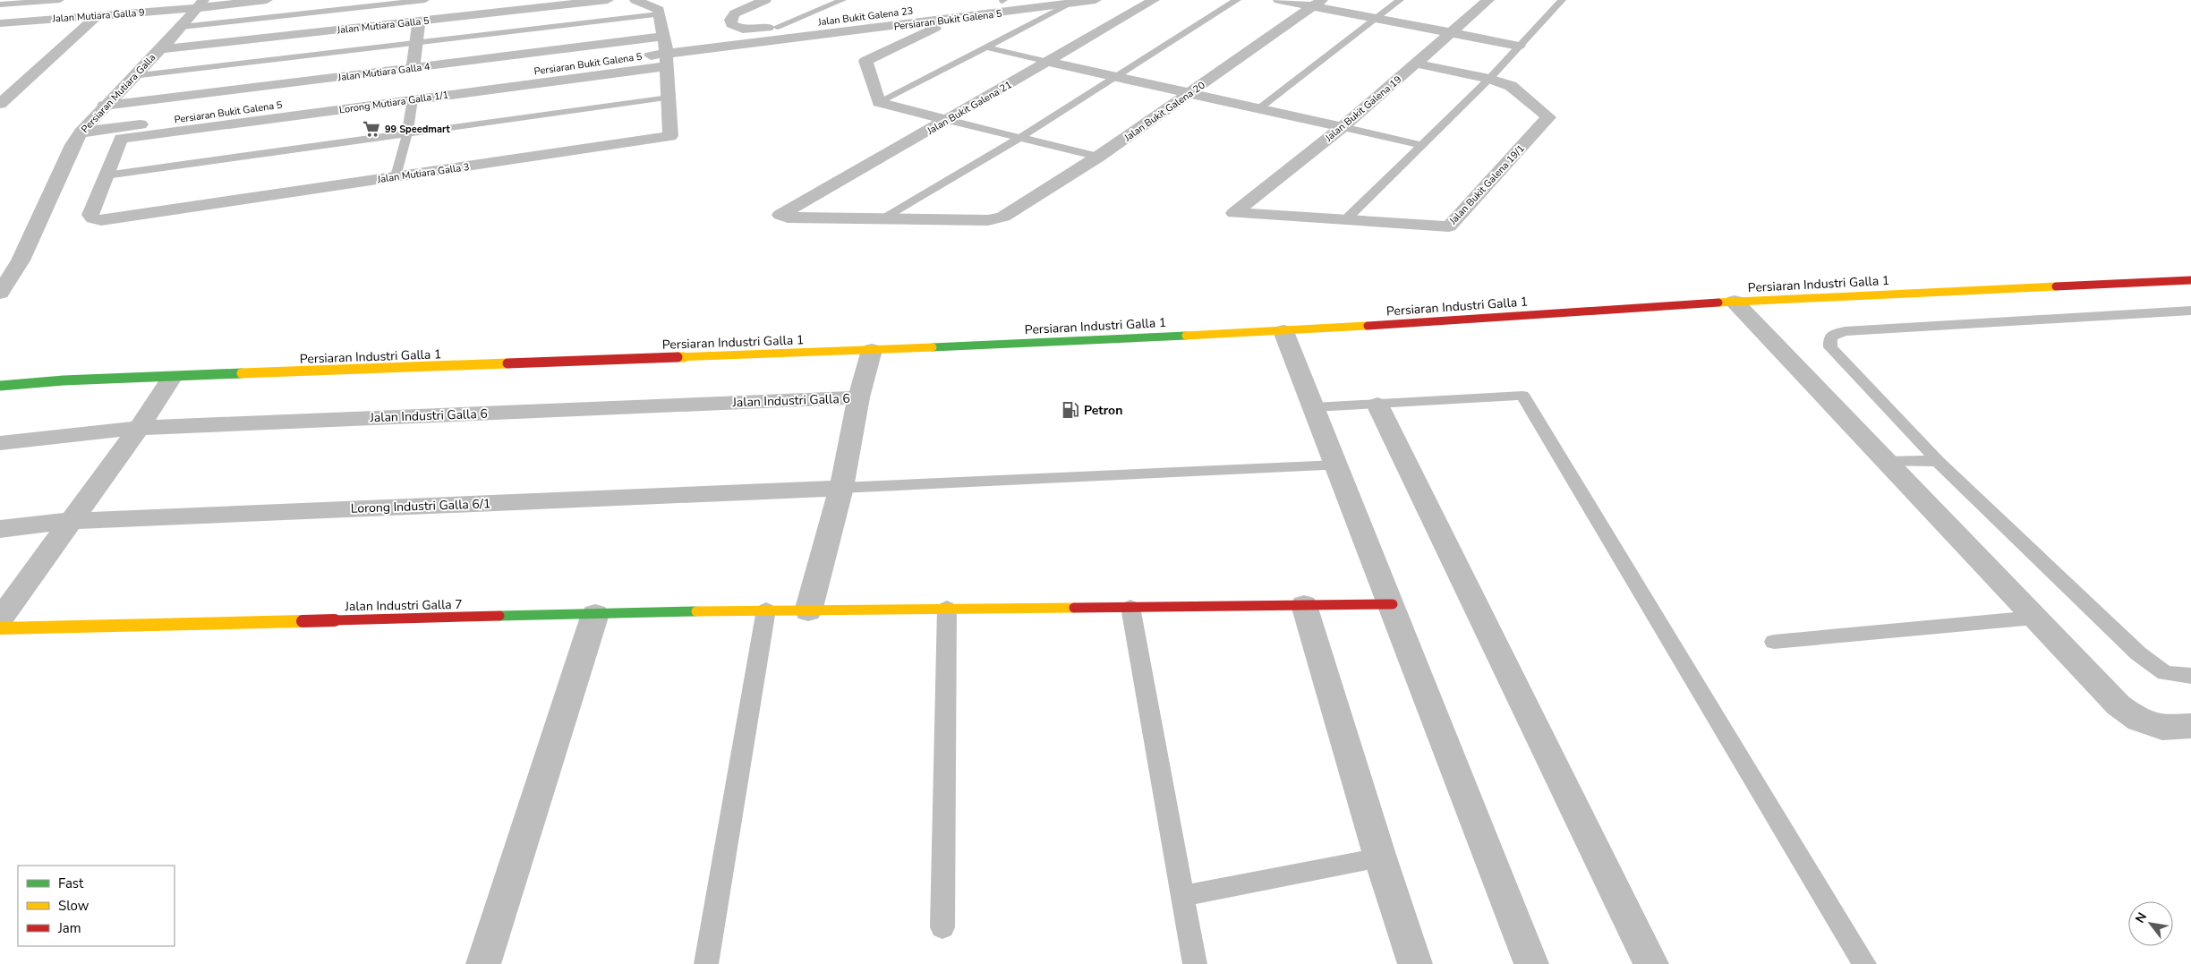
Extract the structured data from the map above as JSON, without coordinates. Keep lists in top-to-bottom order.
{
  "streets": {
    "street": [
      "Jalan Mutiara Galla 9",
      "Jalan Bukit Galena 23",
      "Persiaran Bukit Galena 5",
      "Jalan Mutiara Galla 5",
      "Jalan Mutiara Galla 4",
      "Persiaran Mutiara Galla",
      "Lorong Mutiara Galla 1/1",
      "Jalan Bukit Galena 21",
      "Jalan Bukit Galena 19",
      "Jalan Bukit Galena 20",
      "Jalan Mutiara Galla 3",
      "Jalan Bukit Galena 19/1",
      "Persiaran Industri Galla 1",
      "Jalan Industri Galla 6",
      "Lorong Industri Galla 6/1",
      "Jalan Industri Galla 7"
    ]
  },
  "crossings": [
    ["Jalan Mutiara Galla 9", "Persiaran Mutiara Galla"],
    ["Persiaran Bukit Galena 5", "Persiaran Mutiara Galla"],
    ["Persiaran Bukit Galena 5", "Lorong Mutiara Galla 1/1"],
    ["Persiaran Bukit Galena 5", "Jalan Mutiara Galla 3"],
    ["Jalan Mutiara Galla 5", "Persiaran Mutiara Galla"],
    ["Jalan Mutiara Galla 4", "Persiaran Mutiara Galla"],
    ["Jalan Mutiara Galla 4", "Jalan Mutiara Galla 3"],
    ["Lorong Mutiara Galla 1/1", "Jalan Mutiara Galla 3"],
    ["Jalan Bukit Galena 21", "Jalan Bukit Galena 20"],
    ["Jalan Bukit Galena 19", "Jalan Bukit Galena 19/1"]
  ],
  "places": {
    "supermarket": ["99 Speedmart"],
    "fuel station": ["Petron"]
  },
  "legend": ["Fast", "Slow", "Jam"],
  "north": "top left"
}
